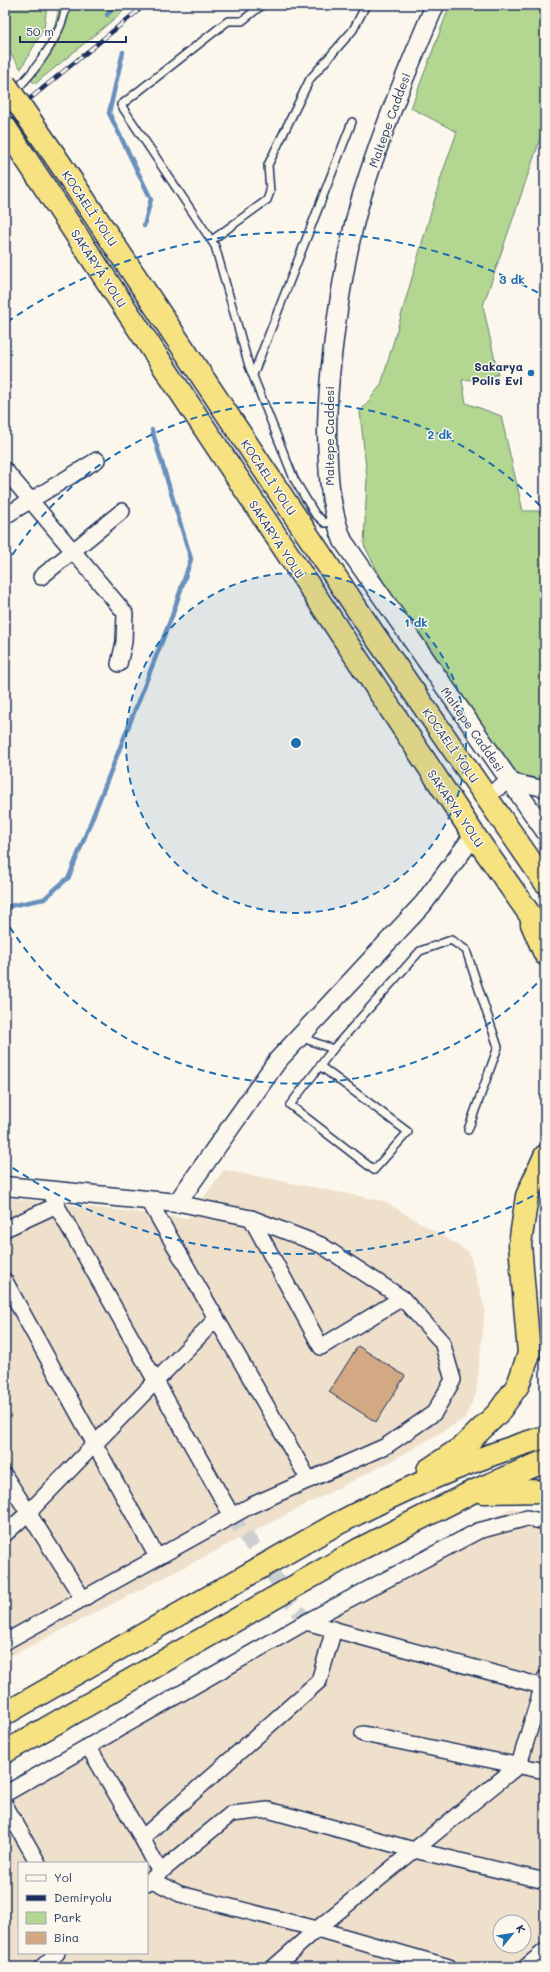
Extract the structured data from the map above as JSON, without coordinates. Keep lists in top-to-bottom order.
{
  "streets": {
    "highway": ["KOCAELİ YOLU", "SAKARYA YOLU"],
    "street": ["Maltepe Caddesi"]
  },
  "places": ["Sakarya Polis Evi"],
  "legend": [
    "Yol",
    "Demiryolu",
    "Park",
    "Bina"
  ],
  "scale_bar": "50 m",
  "north": "top right",
  "rings": ["3 dk", "2 dk", "1 dk"]
}
